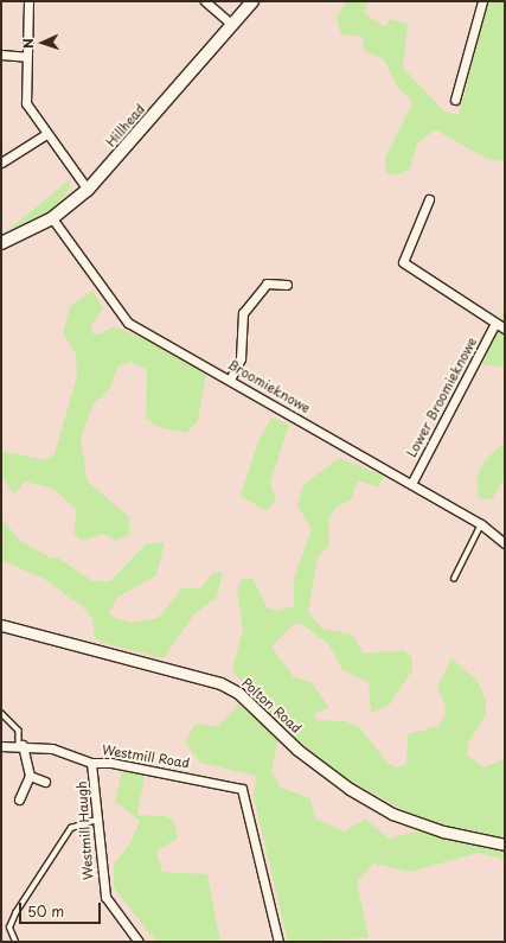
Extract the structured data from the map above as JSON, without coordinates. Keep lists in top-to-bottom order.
{
  "streets": {
    "main road": ["Hillhead"],
    "street": [
      "Broomieknowe",
      "Lower Broomieknowe",
      "Polton Road",
      "Westmill Road",
      "Westmill Haugh"
    ]
  },
  "crossings": [
    ["Hillhead", "Broomieknowe"],
    ["Broomieknowe", "Lower Broomieknowe"],
    ["Westmill Road", "Westmill Haugh"]
  ],
  "scale_bar": "50 m",
  "north": "left"
}
